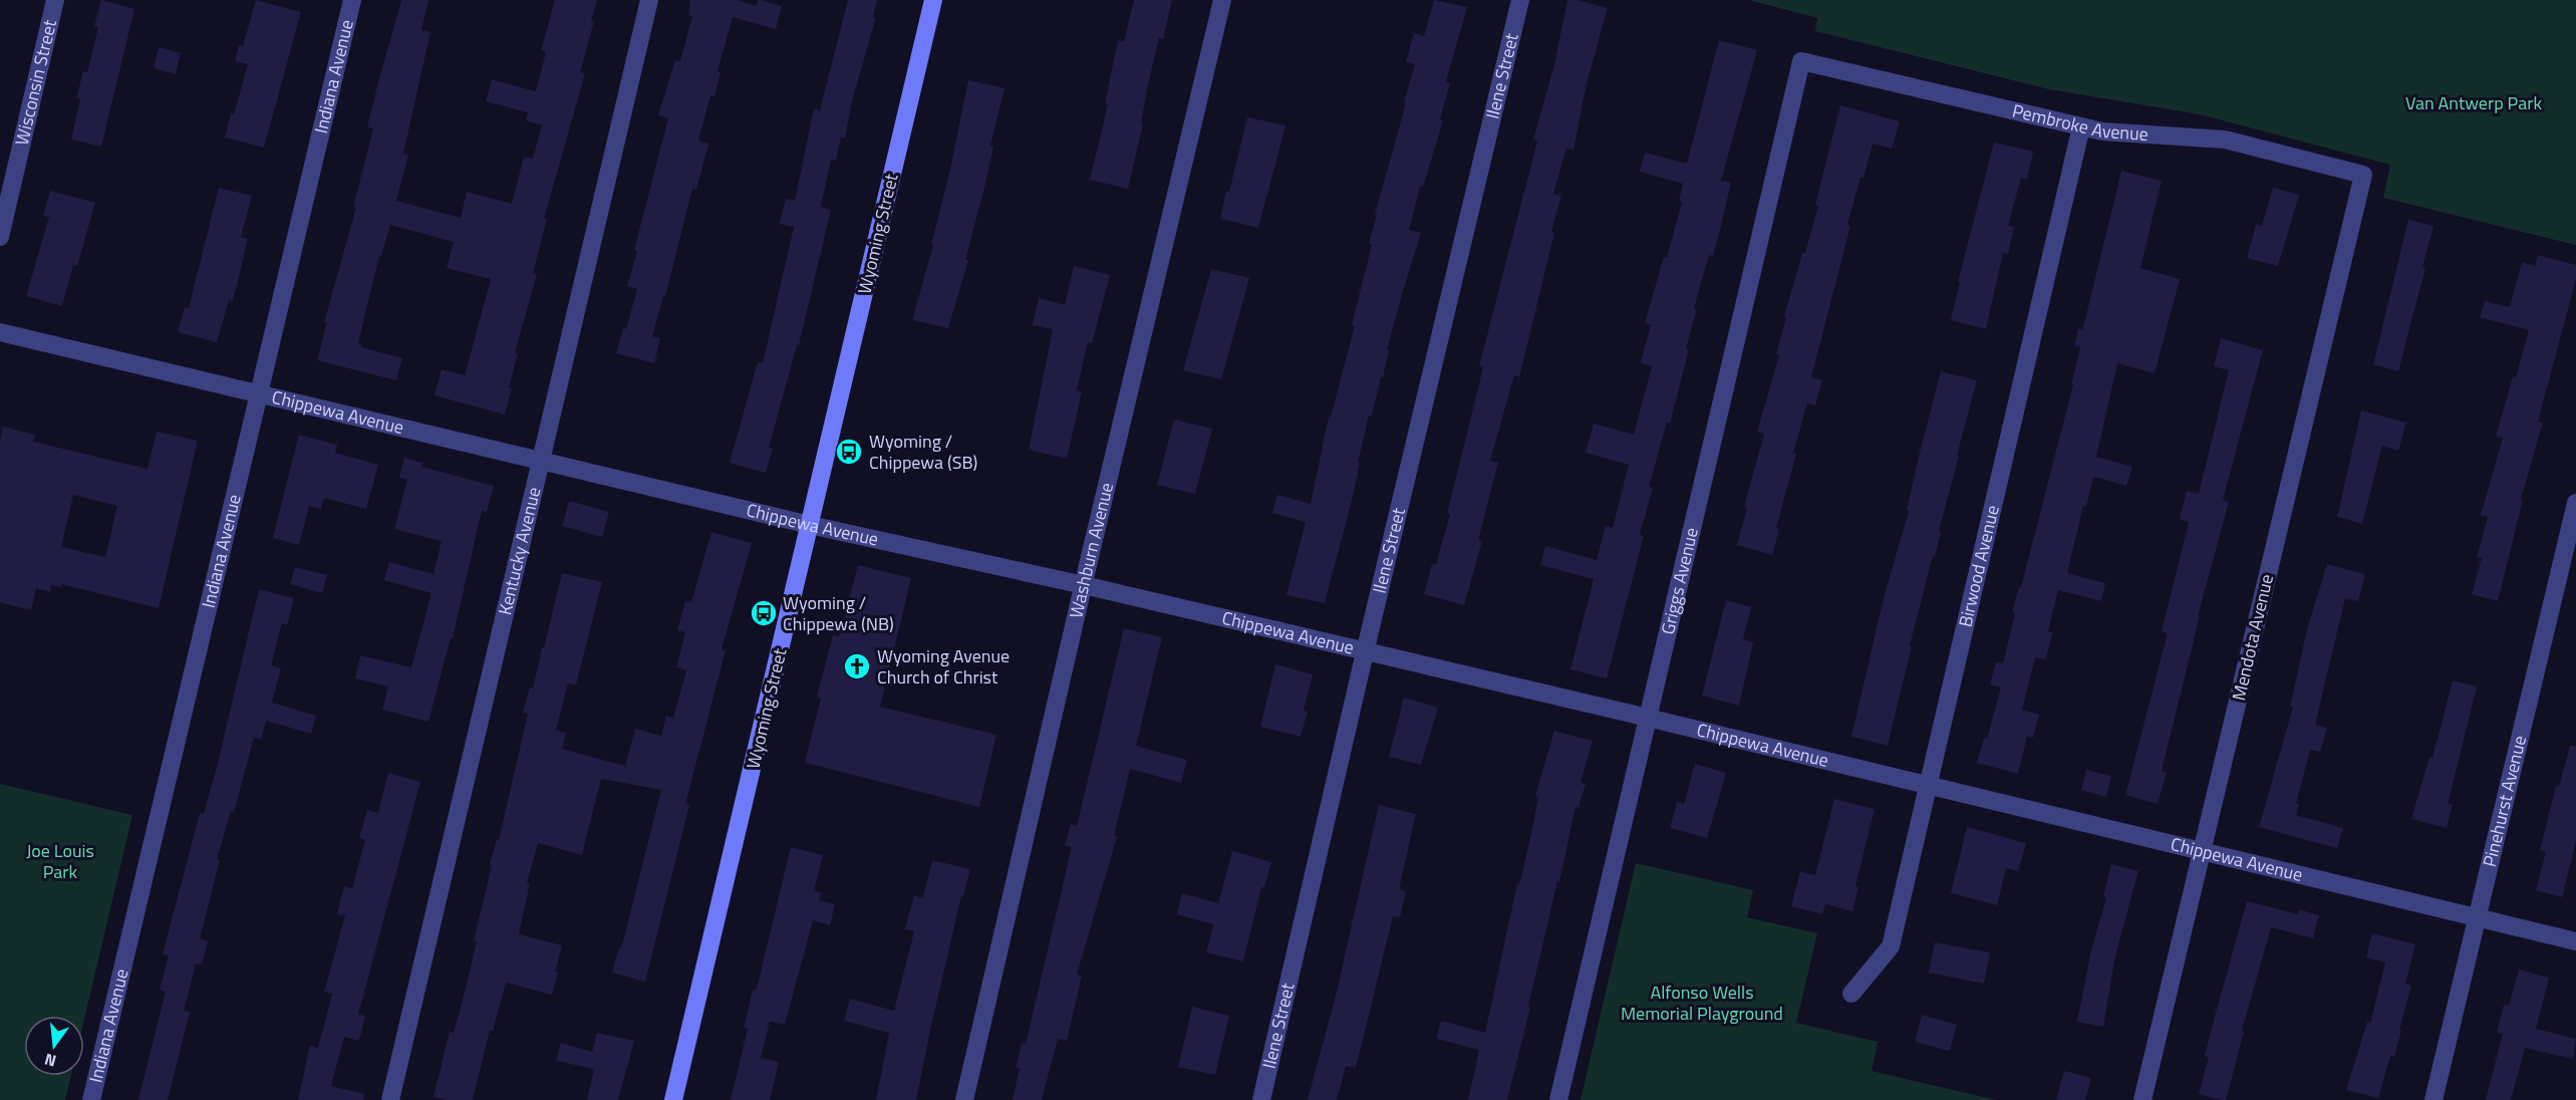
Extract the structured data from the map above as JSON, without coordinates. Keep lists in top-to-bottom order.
{
  "streets": {
    "street": [
      "Indiana Avenue",
      "Ilene Street",
      "Wisconsin Street",
      "Pembroke Avenue",
      "Wyoming Street",
      "Chippewa Avenue",
      "Kentucky Avenue",
      "Washburn Avenue",
      "Birwood Avenue",
      "Griggs Avenue",
      "Mendota Avenue",
      "Pinehurst Avenue"
    ]
  },
  "crossings": [
    ["Indiana Avenue", "Chippewa Avenue"],
    ["Ilene Street", "Chippewa Avenue"],
    ["Pembroke Avenue", "Birwood Avenue"],
    ["Pembroke Avenue", "Griggs Avenue"],
    ["Pembroke Avenue", "Mendota Avenue"],
    ["Wyoming Street", "Chippewa Avenue"],
    ["Chippewa Avenue", "Kentucky Avenue"],
    ["Chippewa Avenue", "Washburn Avenue"],
    ["Chippewa Avenue", "Birwood Avenue"],
    ["Chippewa Avenue", "Griggs Avenue"],
    ["Chippewa Avenue", "Mendota Avenue"],
    ["Chippewa Avenue", "Pinehurst Avenue"]
  ],
  "parks": ["Van Antwerp Park", "Joe Louis Park", "Alfonso Wells Memorial Playground"],
  "places": {
    "bus stop": ["Wyoming / Chippewa (SB)", "Wyoming / Chippewa (NB)"],
    "church": ["Wyoming Avenue Church of Christ"]
  },
  "north": "bottom"
}
